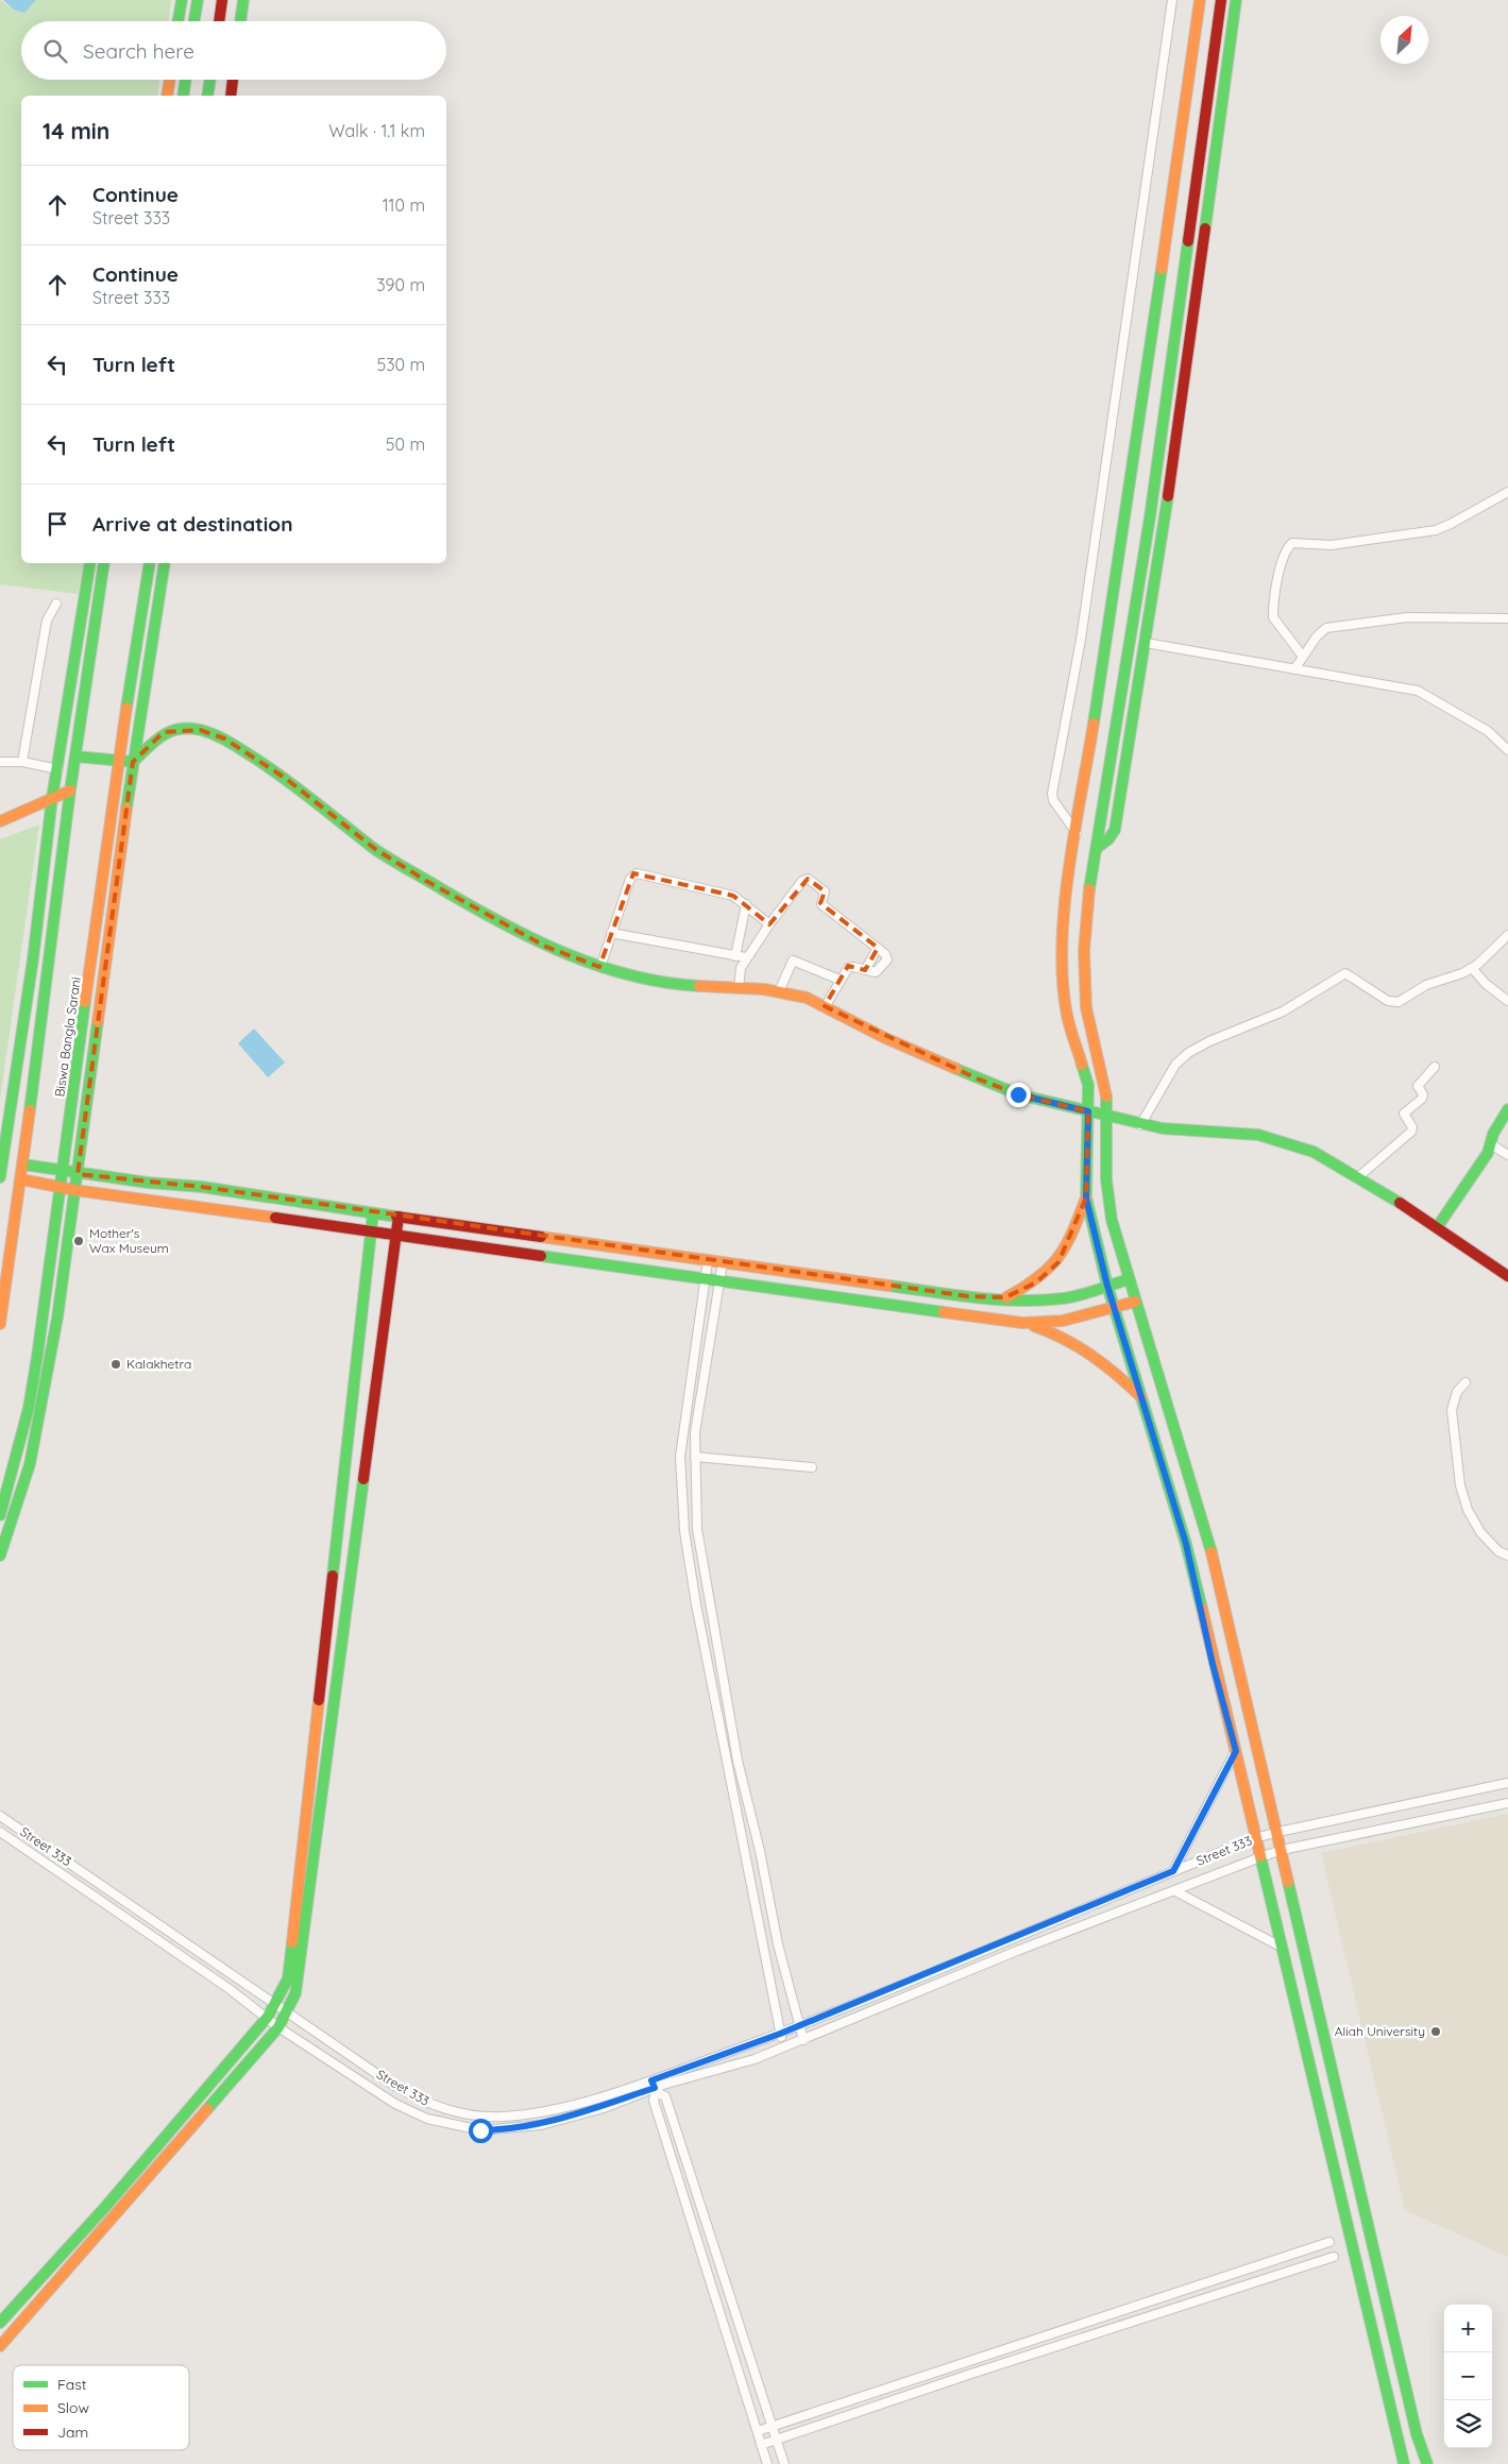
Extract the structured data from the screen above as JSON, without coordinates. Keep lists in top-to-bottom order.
{
  "streets": {
    "street": ["Biswa Bangla Sarani", "Street 333"]
  },
  "places": ["Mother's Wax Museum", "Kalakhetra", "Aliah University"],
  "legend": ["Fast", "Slow", "Jam"],
  "north": "top right",
  "page": {
    "search": "Search here",
    "heading": ["14 min", "Walk · 1.1 km"],
    "list": [
      ["Continue", "Street 333", "110 m"],
      ["Continue", "Street 333", "390 m"],
      ["Turn left", "530 m"],
      ["Turn left", "50 m"],
      "Arrive at destination"
    ],
    "map_buttons": ["+", "−"]
  }
}
